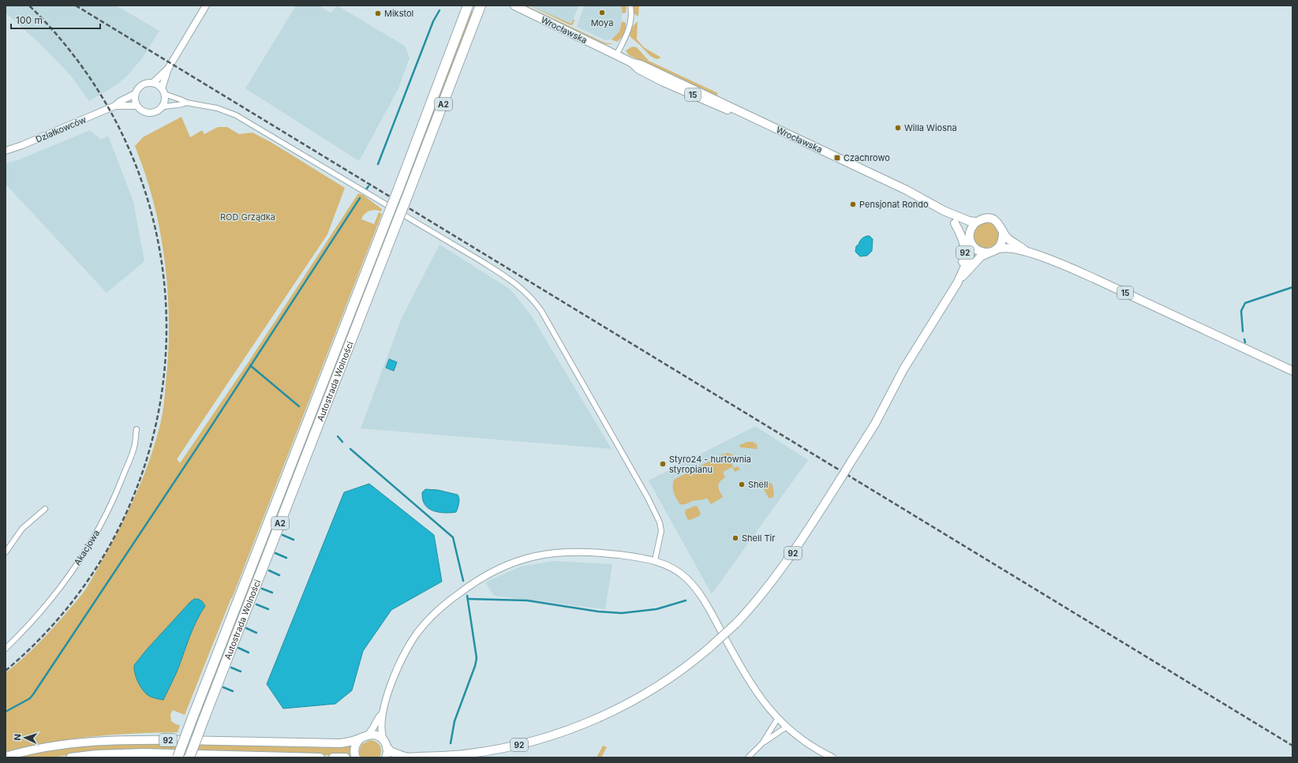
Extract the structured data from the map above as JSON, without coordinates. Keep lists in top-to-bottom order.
{
  "streets": {
    "highway": ["A2", "Autostrada Wolności"],
    "main road": ["Wrocławska", "15", "92"],
    "street": ["Działkowców", "Akacjowa"]
  },
  "crossings": [
    ["Wrocławska", "15"],
    ["Wrocławska", "92"],
    ["15", "92"]
  ],
  "parks": ["ROD Grządka"],
  "places": {
    "other": [
      "Moya",
      "Mikstol",
      "Willa Wiosna",
      "Pensjonat Rondo",
      "Styro24 - hurtownia styropianu",
      "Shell",
      "Shell Tir"
    ],
    "transit": ["Czachrowo"]
  },
  "scale_bar": "100 m",
  "north": "left"
}
